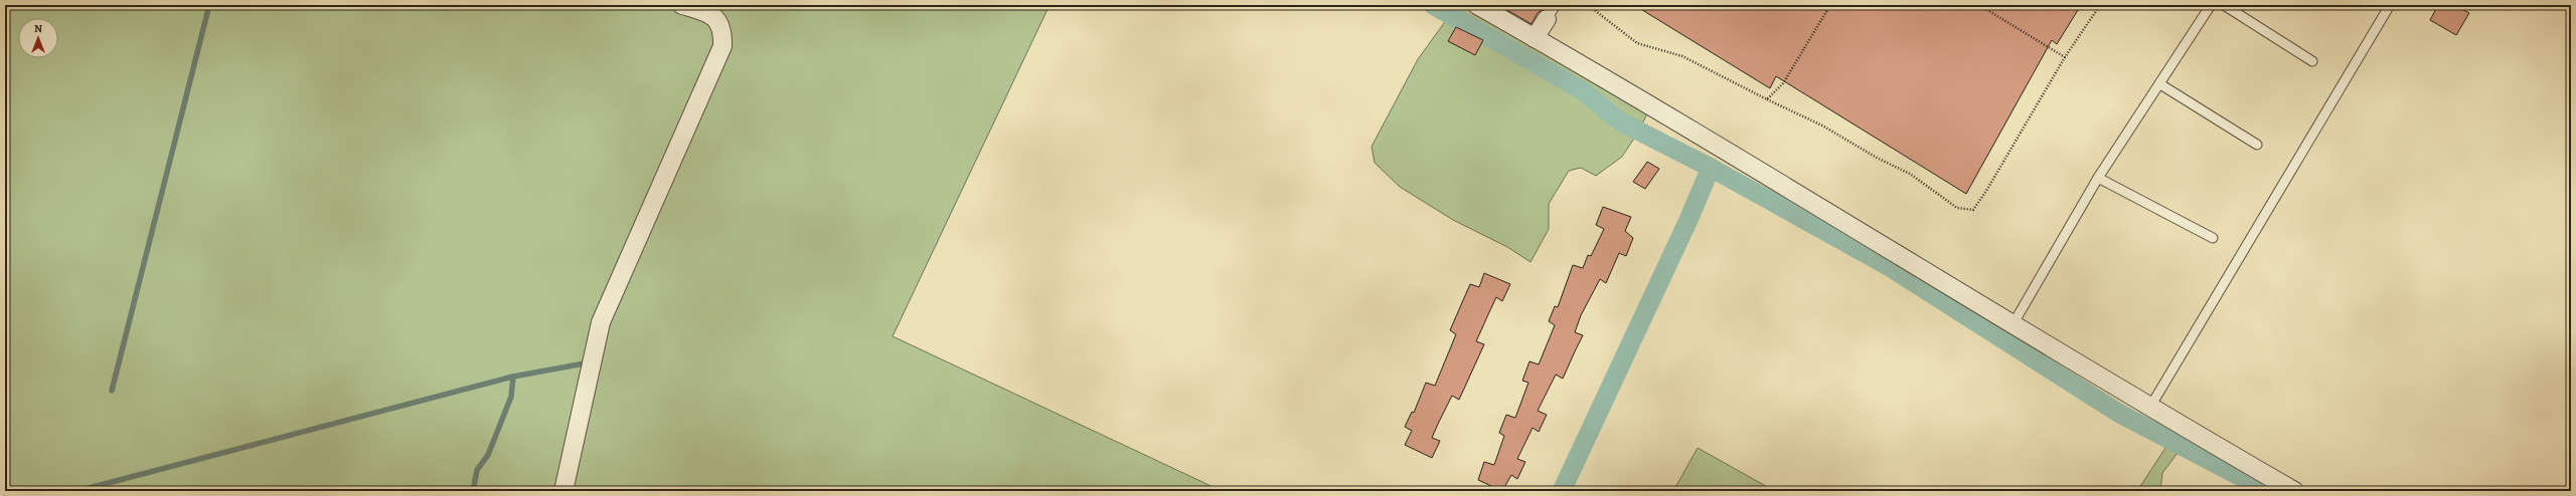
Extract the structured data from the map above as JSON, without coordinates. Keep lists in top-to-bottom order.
{
  "north": "top"
}
